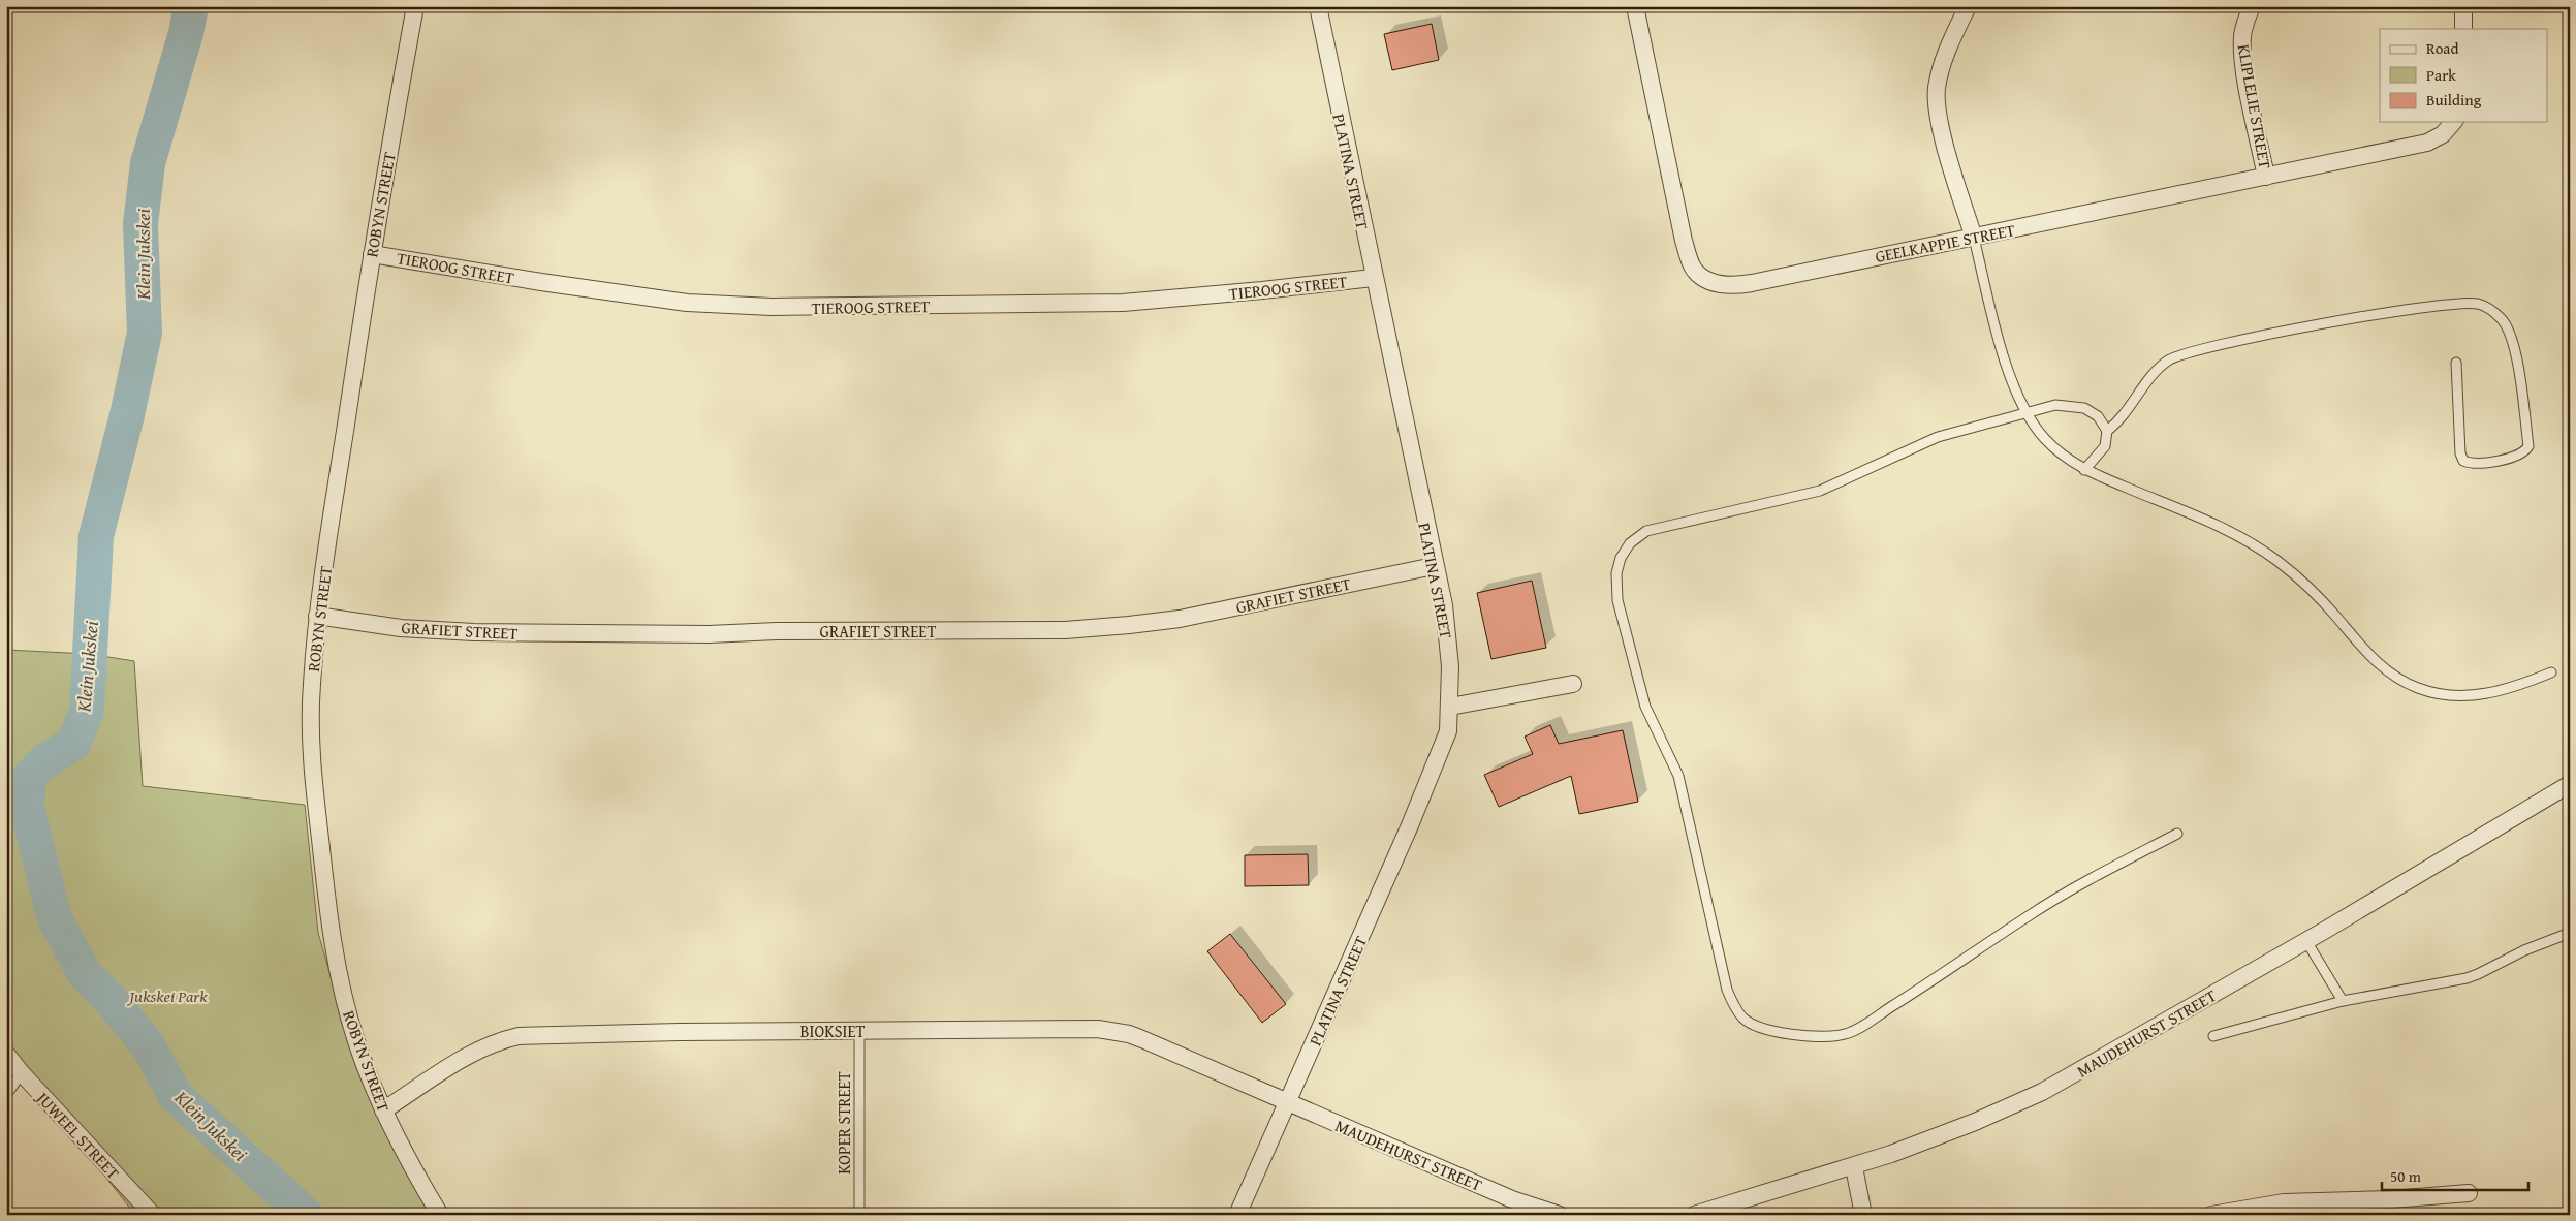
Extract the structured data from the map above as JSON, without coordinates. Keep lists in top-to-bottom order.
{
  "streets": {
    "street": [
      "KLIPLELIE STREET",
      "PLATINA STREET",
      "ROBYN STREET",
      "GEELKAPPIE STREET",
      "TIEROOG STREET",
      "GRAFIET STREET",
      "BIOKSIET",
      "MAUDEHURST STREET",
      "JUWEEL STREET"
    ],
    "lane": ["KOPER STREET"]
  },
  "crossings": [
    ["KLIPLELIE STREET", "GEELKAPPIE STREET"],
    ["PLATINA STREET", "TIEROOG STREET"],
    ["PLATINA STREET", "GRAFIET STREET"],
    ["PLATINA STREET", "BIOKSIET"],
    ["PLATINA STREET", "MAUDEHURST STREET"],
    ["ROBYN STREET", "TIEROOG STREET"],
    ["ROBYN STREET", "GRAFIET STREET"],
    ["ROBYN STREET", "BIOKSIET"],
    ["BIOKSIET", "MAUDEHURST STREET"],
    ["BIOKSIET", "KOPER STREET"]
  ],
  "water": ["Klein Jukskei"],
  "parks": ["Jukskei Park"],
  "legend": ["Road", "Park", "Building"],
  "scale_bar": "50 m"
}
